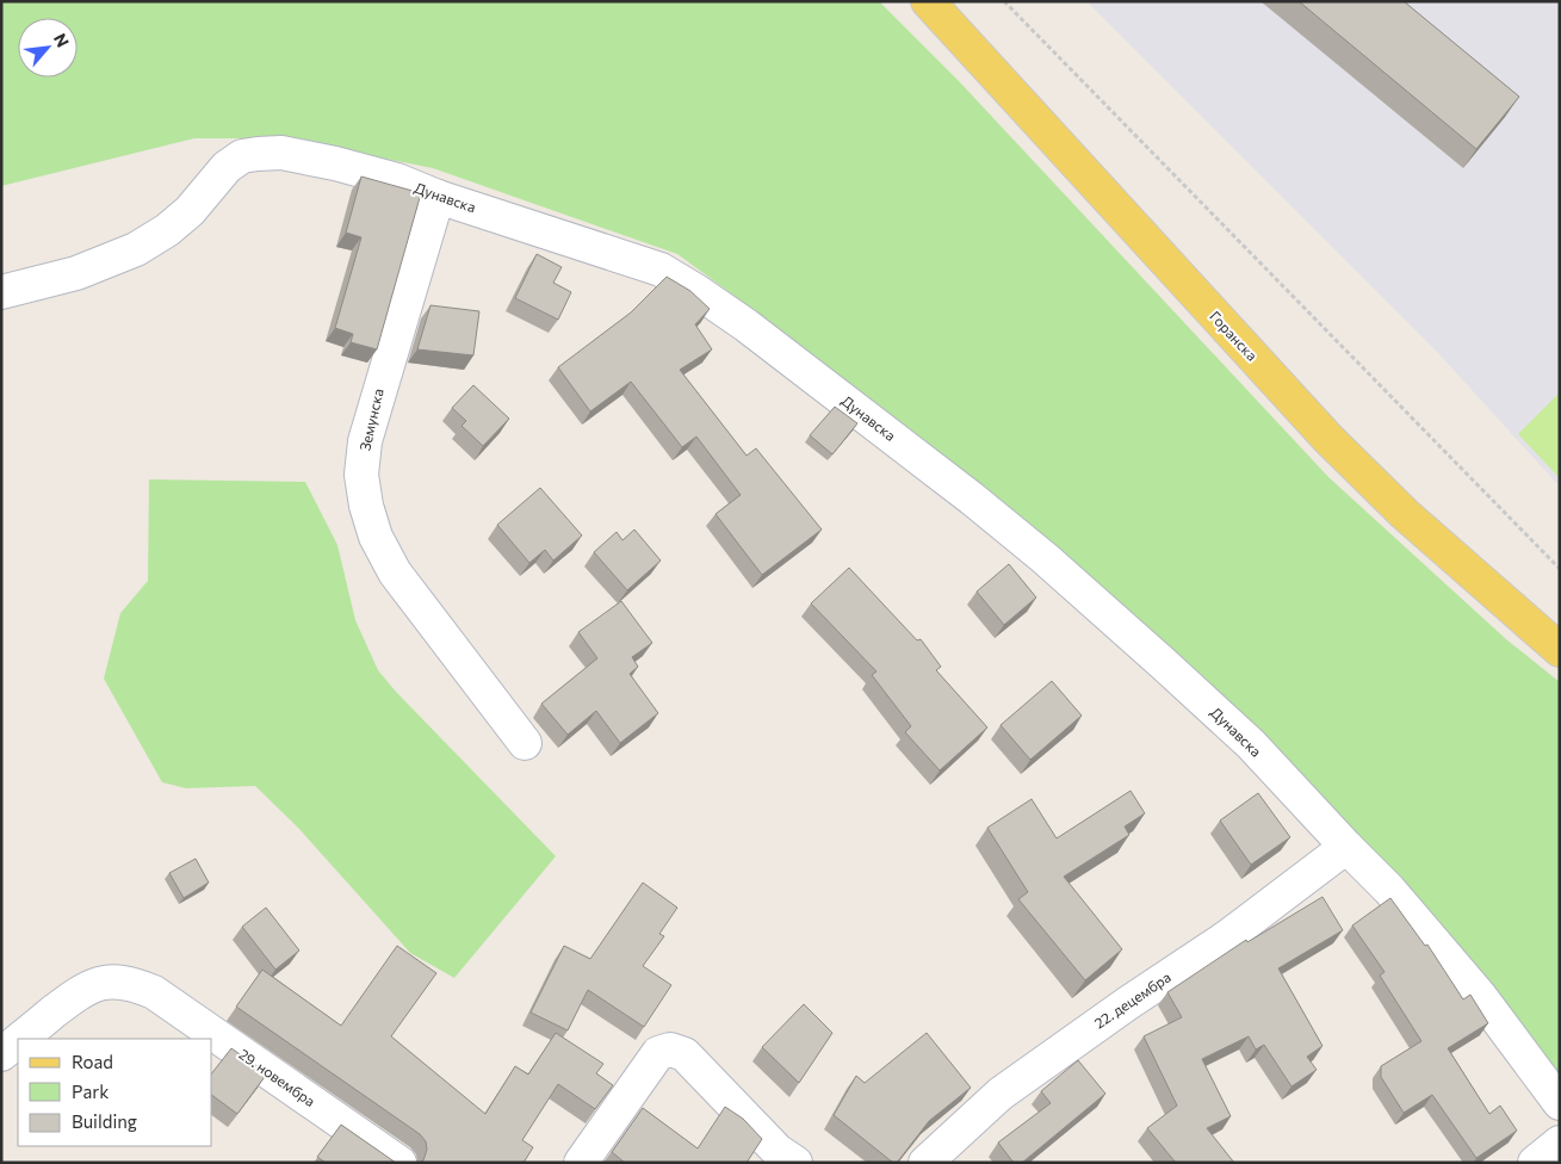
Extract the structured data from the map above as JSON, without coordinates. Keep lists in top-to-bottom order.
{
  "streets": {
    "main road": ["Горанска"],
    "street": [
      "Дунавска",
      "Земунска",
      "22. децембра",
      "29. новембра"
    ]
  },
  "crossings": [
    ["Дунавска", "Земунска"],
    ["Дунавска", "22. децембра"]
  ],
  "legend": ["Road", "Park", "Building"],
  "north": "top right"
}
